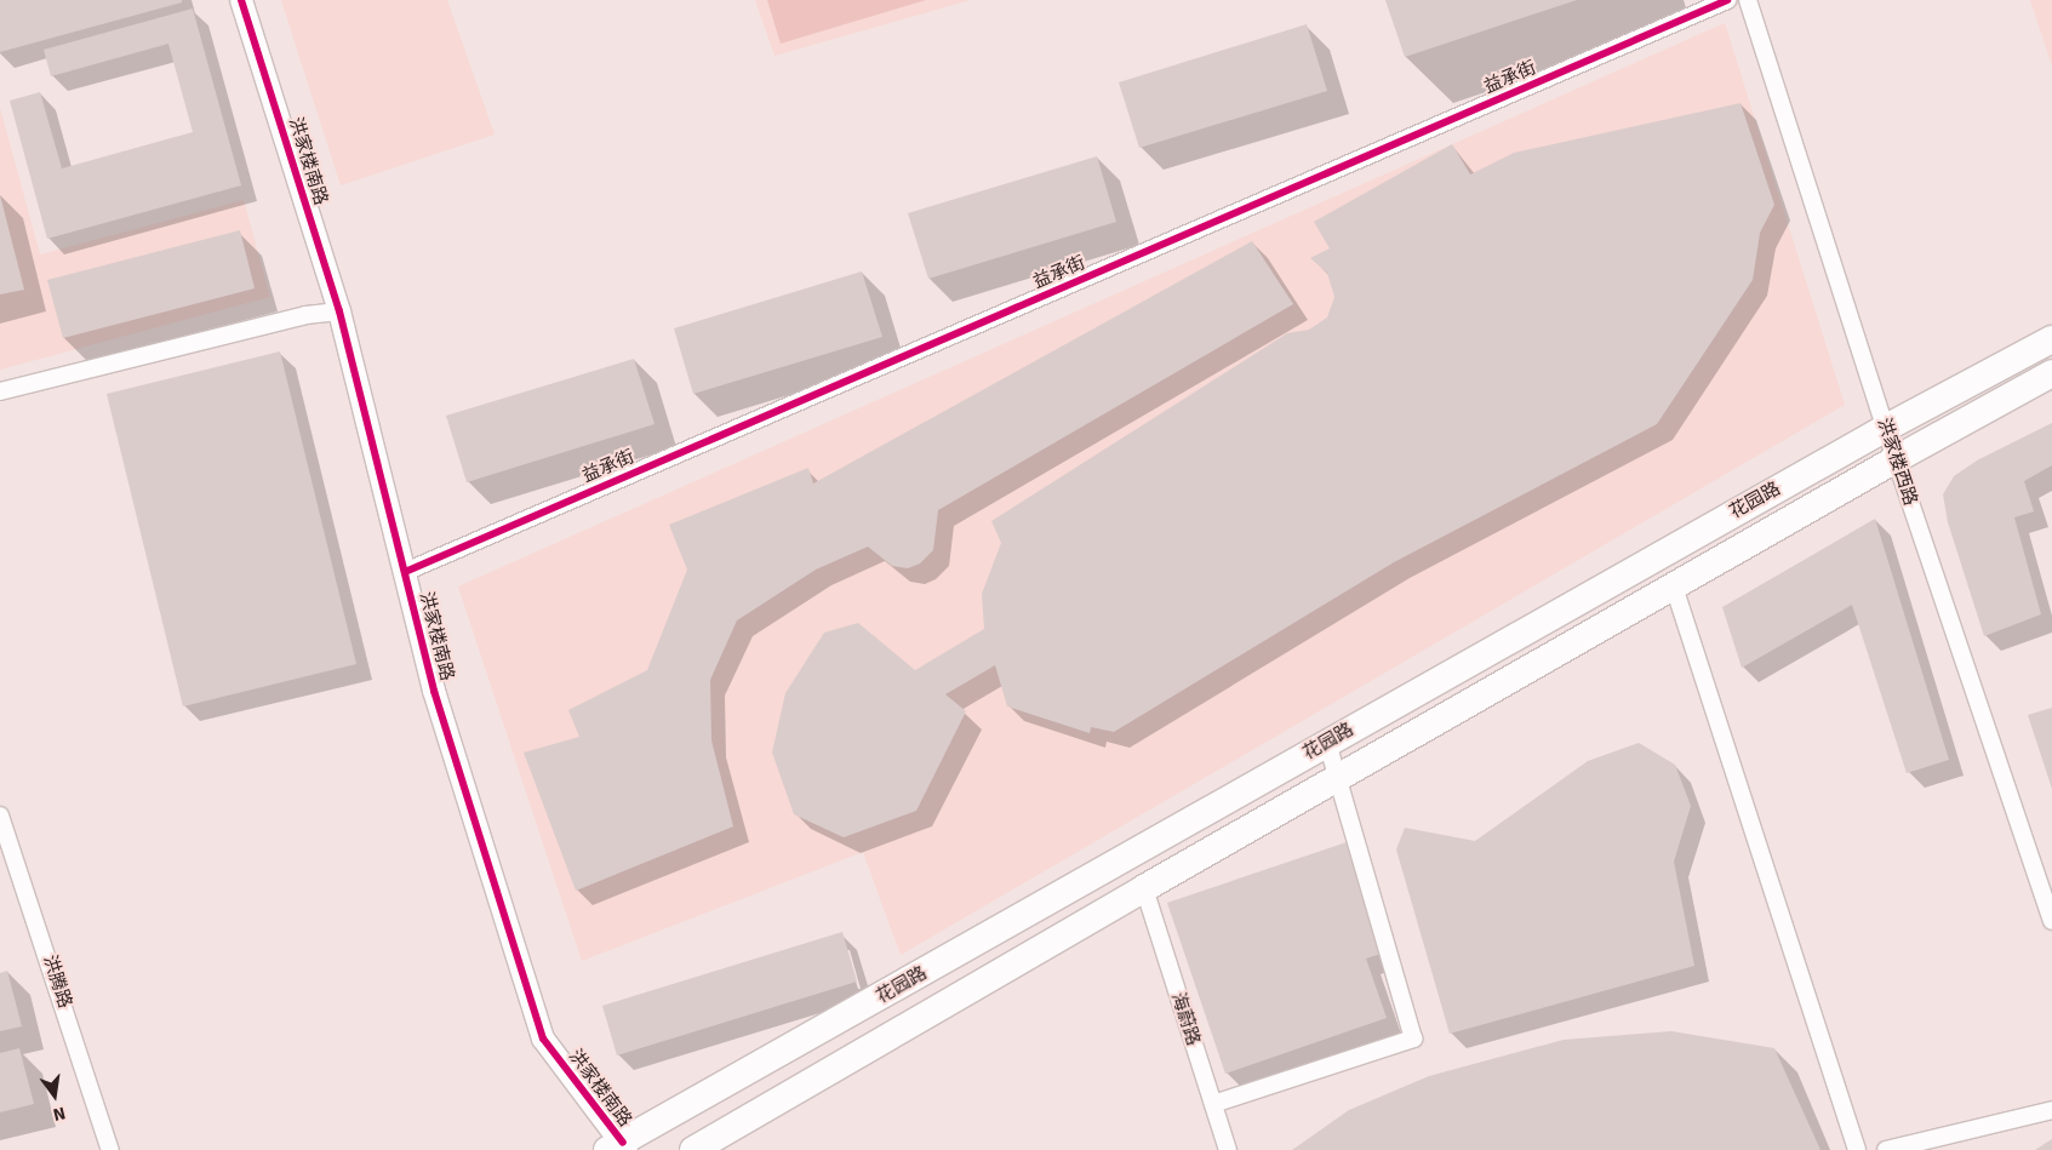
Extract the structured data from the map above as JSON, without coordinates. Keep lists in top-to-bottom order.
{
  "streets": {
    "main road": ["花园路"],
    "street": [
      "益承街",
      "洪家楼南路",
      "洪家楼西路",
      "洪腾路",
      "海蔚路"
    ]
  },
  "crossings": [
    ["益承街", "洪家楼南路"],
    ["洪家楼南路", "花园路"],
    ["洪家楼西路", "花园路"],
    ["花园路", "海蔚路"]
  ],
  "north": "bottom"
}
